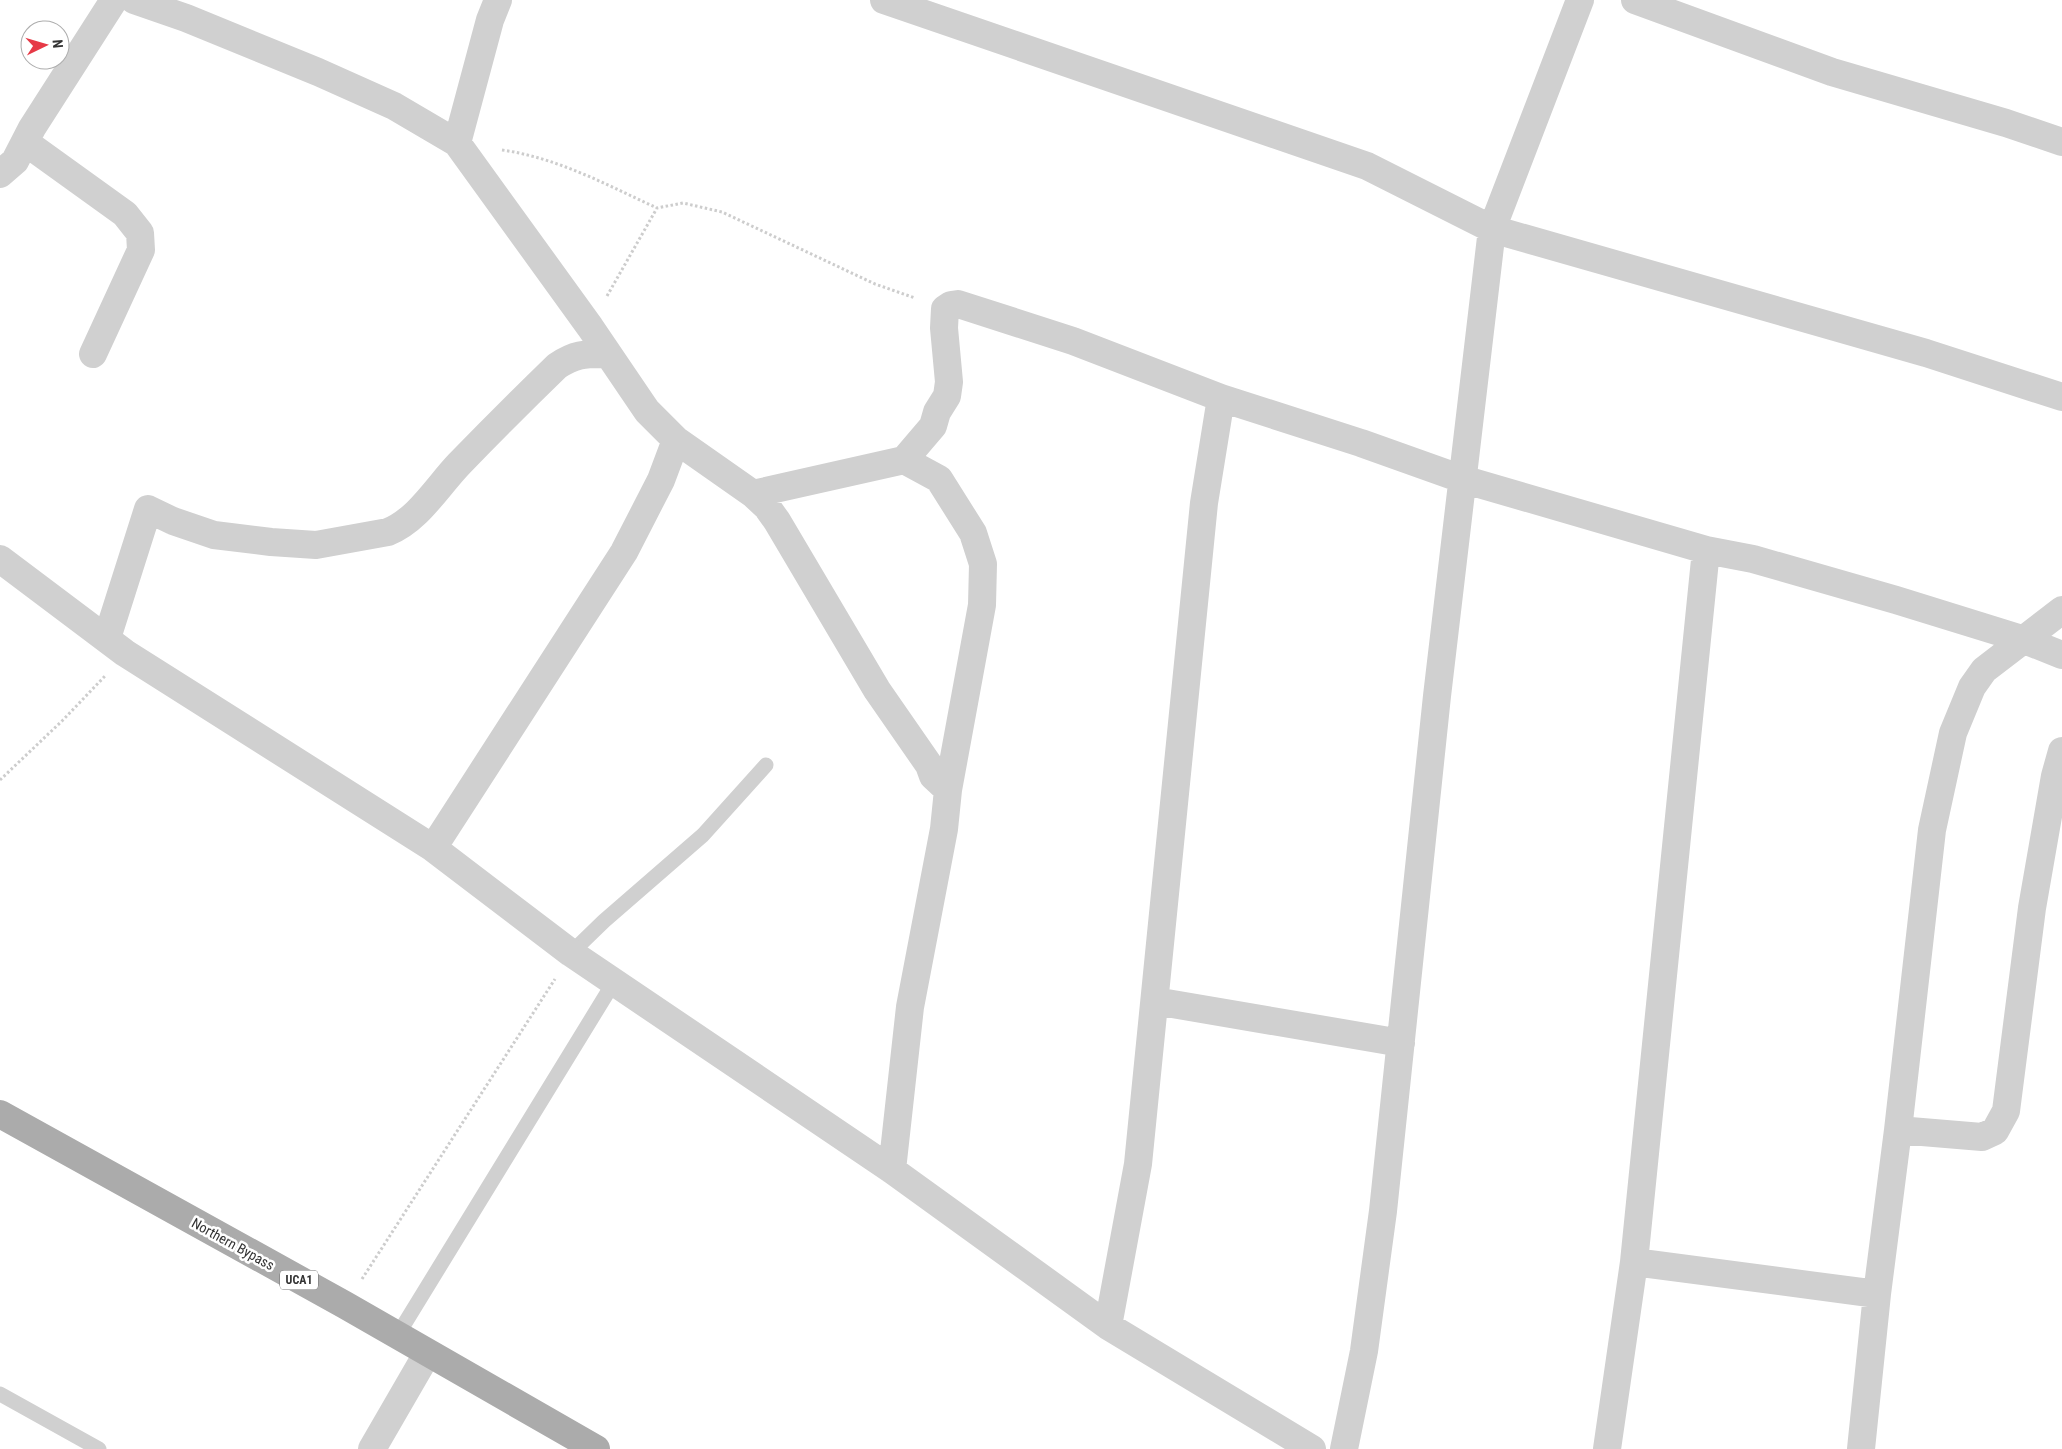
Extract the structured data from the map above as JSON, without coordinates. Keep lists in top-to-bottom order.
{
  "streets": {
    "main road": ["Northern Bypass", "UCA1"]
  },
  "north": "right"
}
